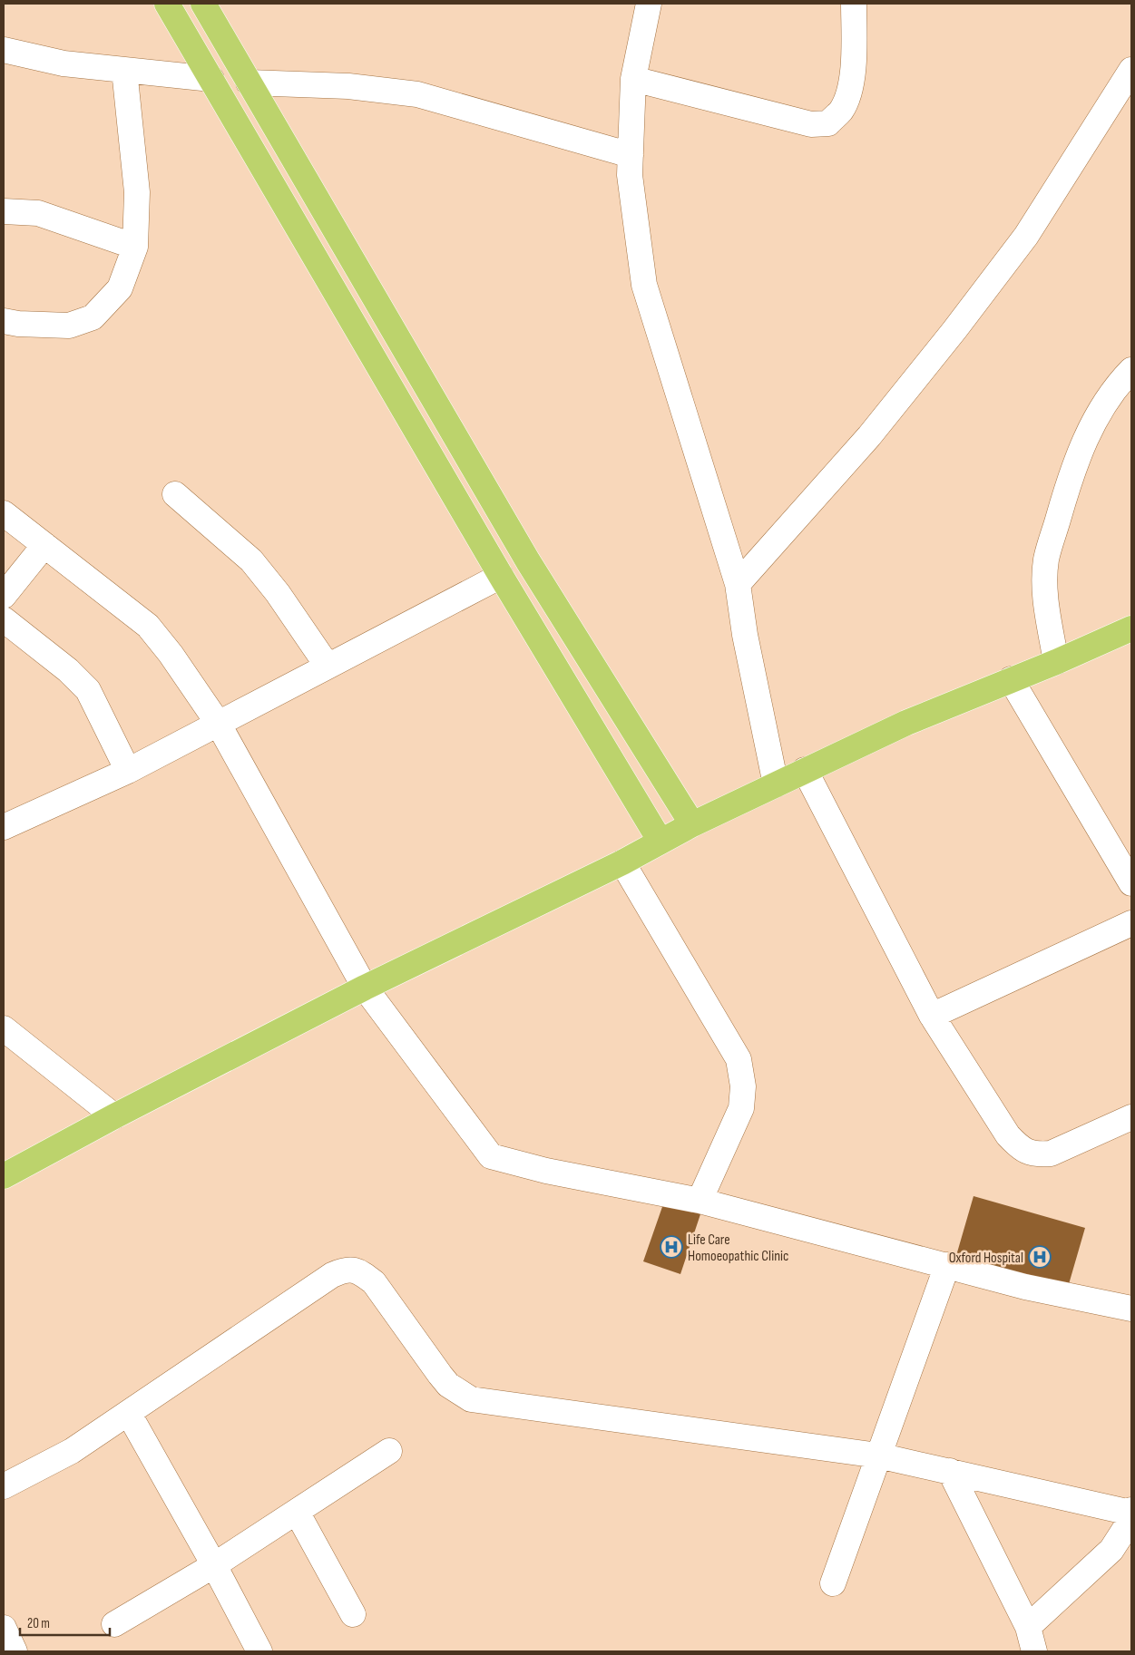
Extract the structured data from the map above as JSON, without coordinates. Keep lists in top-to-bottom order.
{
  "places": {
    "hospital": ["Life Care Homoeopathic Clinic", "Oxford Hospital"]
  },
  "scale_bar": "20 m"
}
